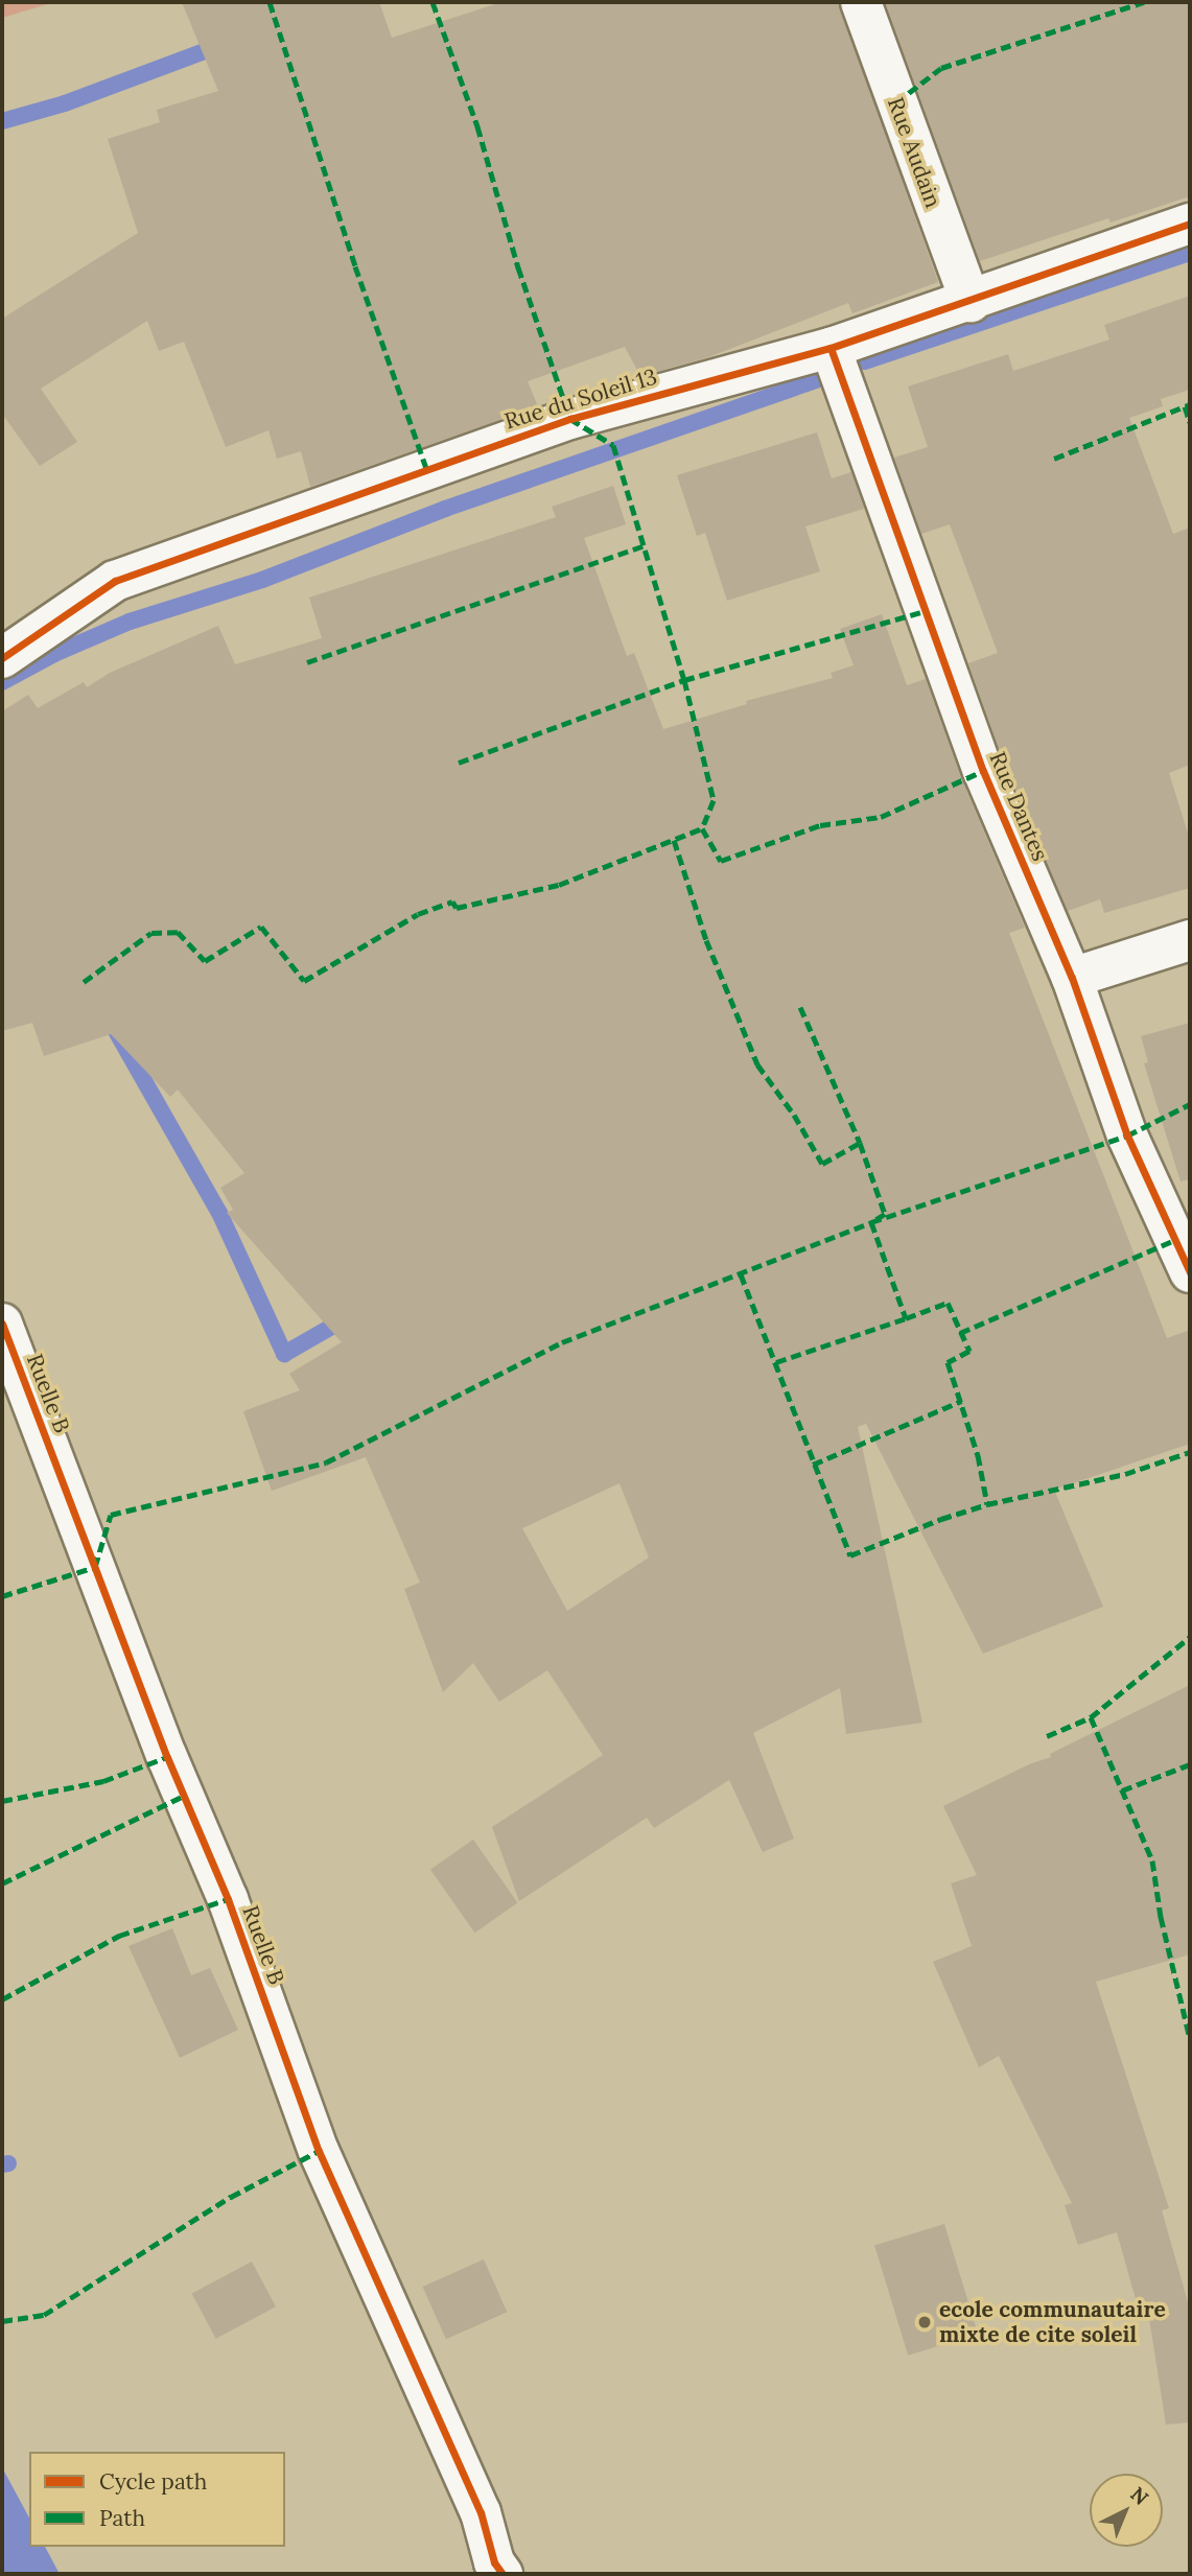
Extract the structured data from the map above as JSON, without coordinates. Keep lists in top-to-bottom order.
{
  "streets": {
    "street": [
      "Rue Audain",
      "Rue du Soleil 13",
      "Rue Dantes",
      "Ruelle B"
    ]
  },
  "crossings": [
    ["Rue Audain", "Rue du Soleil 13"],
    ["Rue du Soleil 13", "Rue Dantes"]
  ],
  "places": ["ecole communautaire mixte de cite soleil"],
  "legend": ["Cycle path", "Path"],
  "north": "top right"
}
